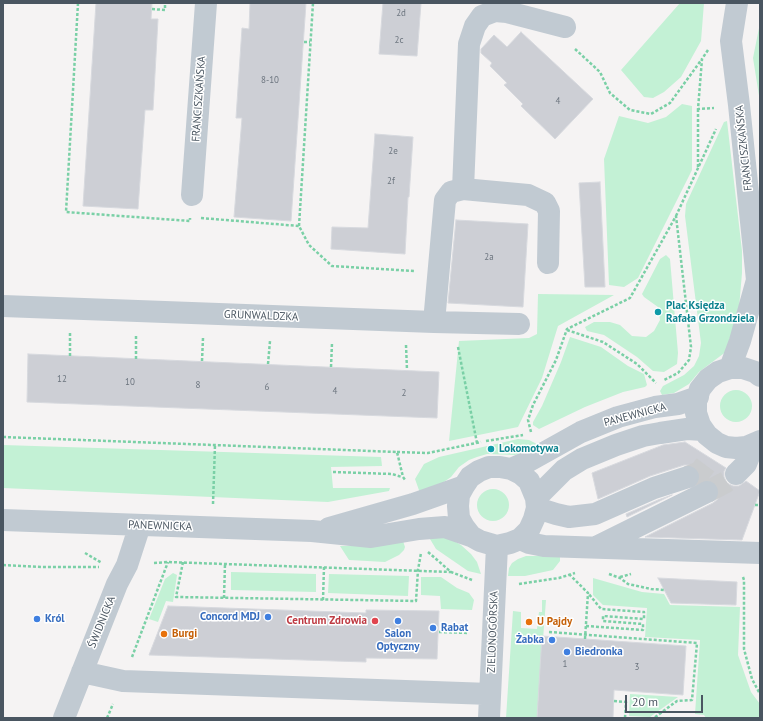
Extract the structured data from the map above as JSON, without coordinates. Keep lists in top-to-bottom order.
{
  "streets": {
    "street": [
      "FRANCISZKAŃSKA",
      "GRUNWALDZKA",
      "PANEWNICKA",
      "ŚWIDNICKA",
      "ZIELONOGÓRSKA"
    ]
  },
  "crossings": [
    ["PANEWNICKA", "ŚWIDNICKA"],
    ["PANEWNICKA", "ZIELONOGÓRSKA"]
  ],
  "places": [
    "Plac Księdza Rafała Grzondziela",
    "Lokomotywa",
    "Concord MDJ",
    "Król",
    "Centrum Zdrowia",
    "Salon Optyczny",
    "U Pajdy",
    "Rabat",
    "Burgi",
    "Żabka",
    "Biedronka"
  ],
  "house_numbers": [
    "2d",
    "2c",
    "8-10",
    "4",
    "2e",
    "2f",
    "2a",
    "12",
    "10",
    "8",
    "6",
    "4",
    "2",
    "1",
    "3"
  ],
  "scale_bar": "20 m"
}
